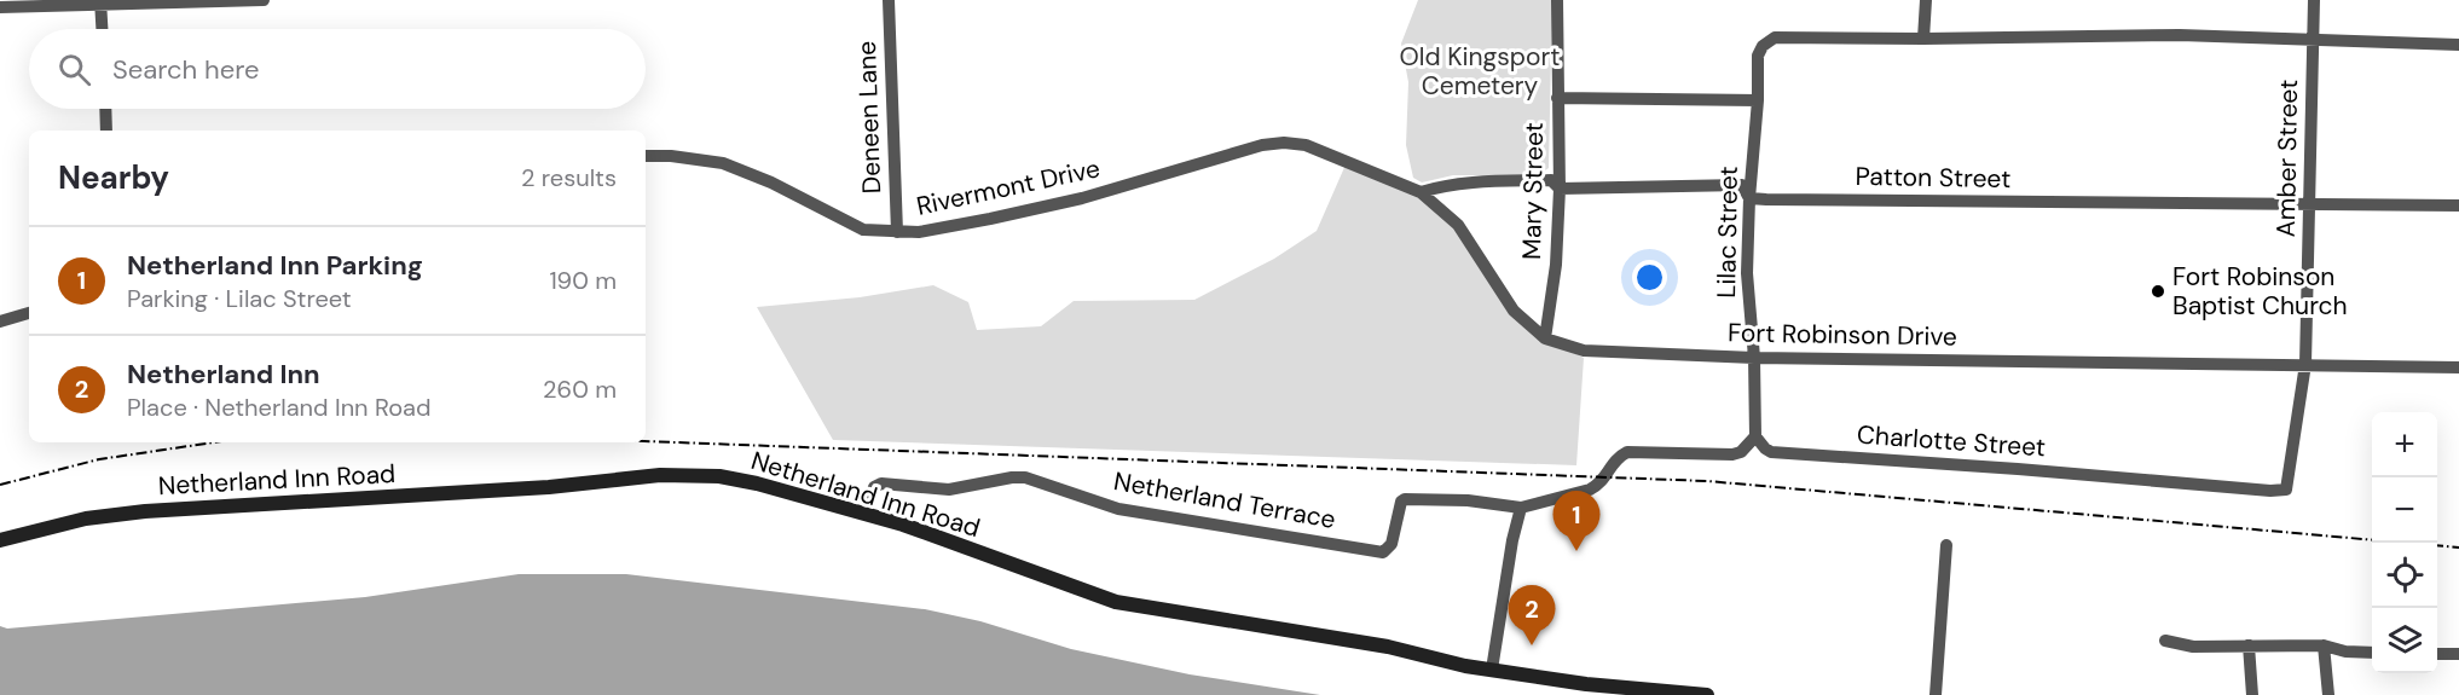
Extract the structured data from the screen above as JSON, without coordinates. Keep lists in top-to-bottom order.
{
  "streets": {
    "main road": ["Netherland Inn Road"],
    "street": [
      "Deneen Lane",
      "Amber Street",
      "Patton Street",
      "Rivermont Drive",
      "Mary Street",
      "Lilac Street",
      "Fort Robinson Drive",
      "Charlotte Street",
      "Netherland Terrace"
    ]
  },
  "crossings": [
    ["Deneen Lane", "Rivermont Drive"],
    ["Amber Street", "Patton Street"],
    ["Amber Street", "Fort Robinson Drive"],
    ["Amber Street", "Charlotte Street"],
    ["Patton Street", "Mary Street"],
    ["Patton Street", "Lilac Street"],
    ["Patton Street", "Fort Robinson Drive"],
    ["Rivermont Drive", "Fort Robinson Drive"],
    ["Mary Street", "Fort Robinson Drive"],
    ["Lilac Street", "Fort Robinson Drive"],
    ["Lilac Street", "Charlotte Street"],
    ["Netherland Inn Road", "Netherland Terrace"]
  ],
  "parks": ["Old Kingsport Cemetery"],
  "places": ["Fort Robinson Baptist Church"],
  "page": {
    "search": "Search here",
    "heading": ["Nearby", "2 results"],
    "list": [
      {
        "mark": "1",
        "name": "Netherland Inn Parking",
        "note": "Parking · Lilac Street",
        "value": "190 m"
      },
      {
        "mark": "2",
        "name": "Netherland Inn",
        "note": "Place · Netherland Inn Road",
        "value": "260 m"
      }
    ],
    "map_buttons": ["+", "−"],
    "pins": ["1", "2"]
  }
}
